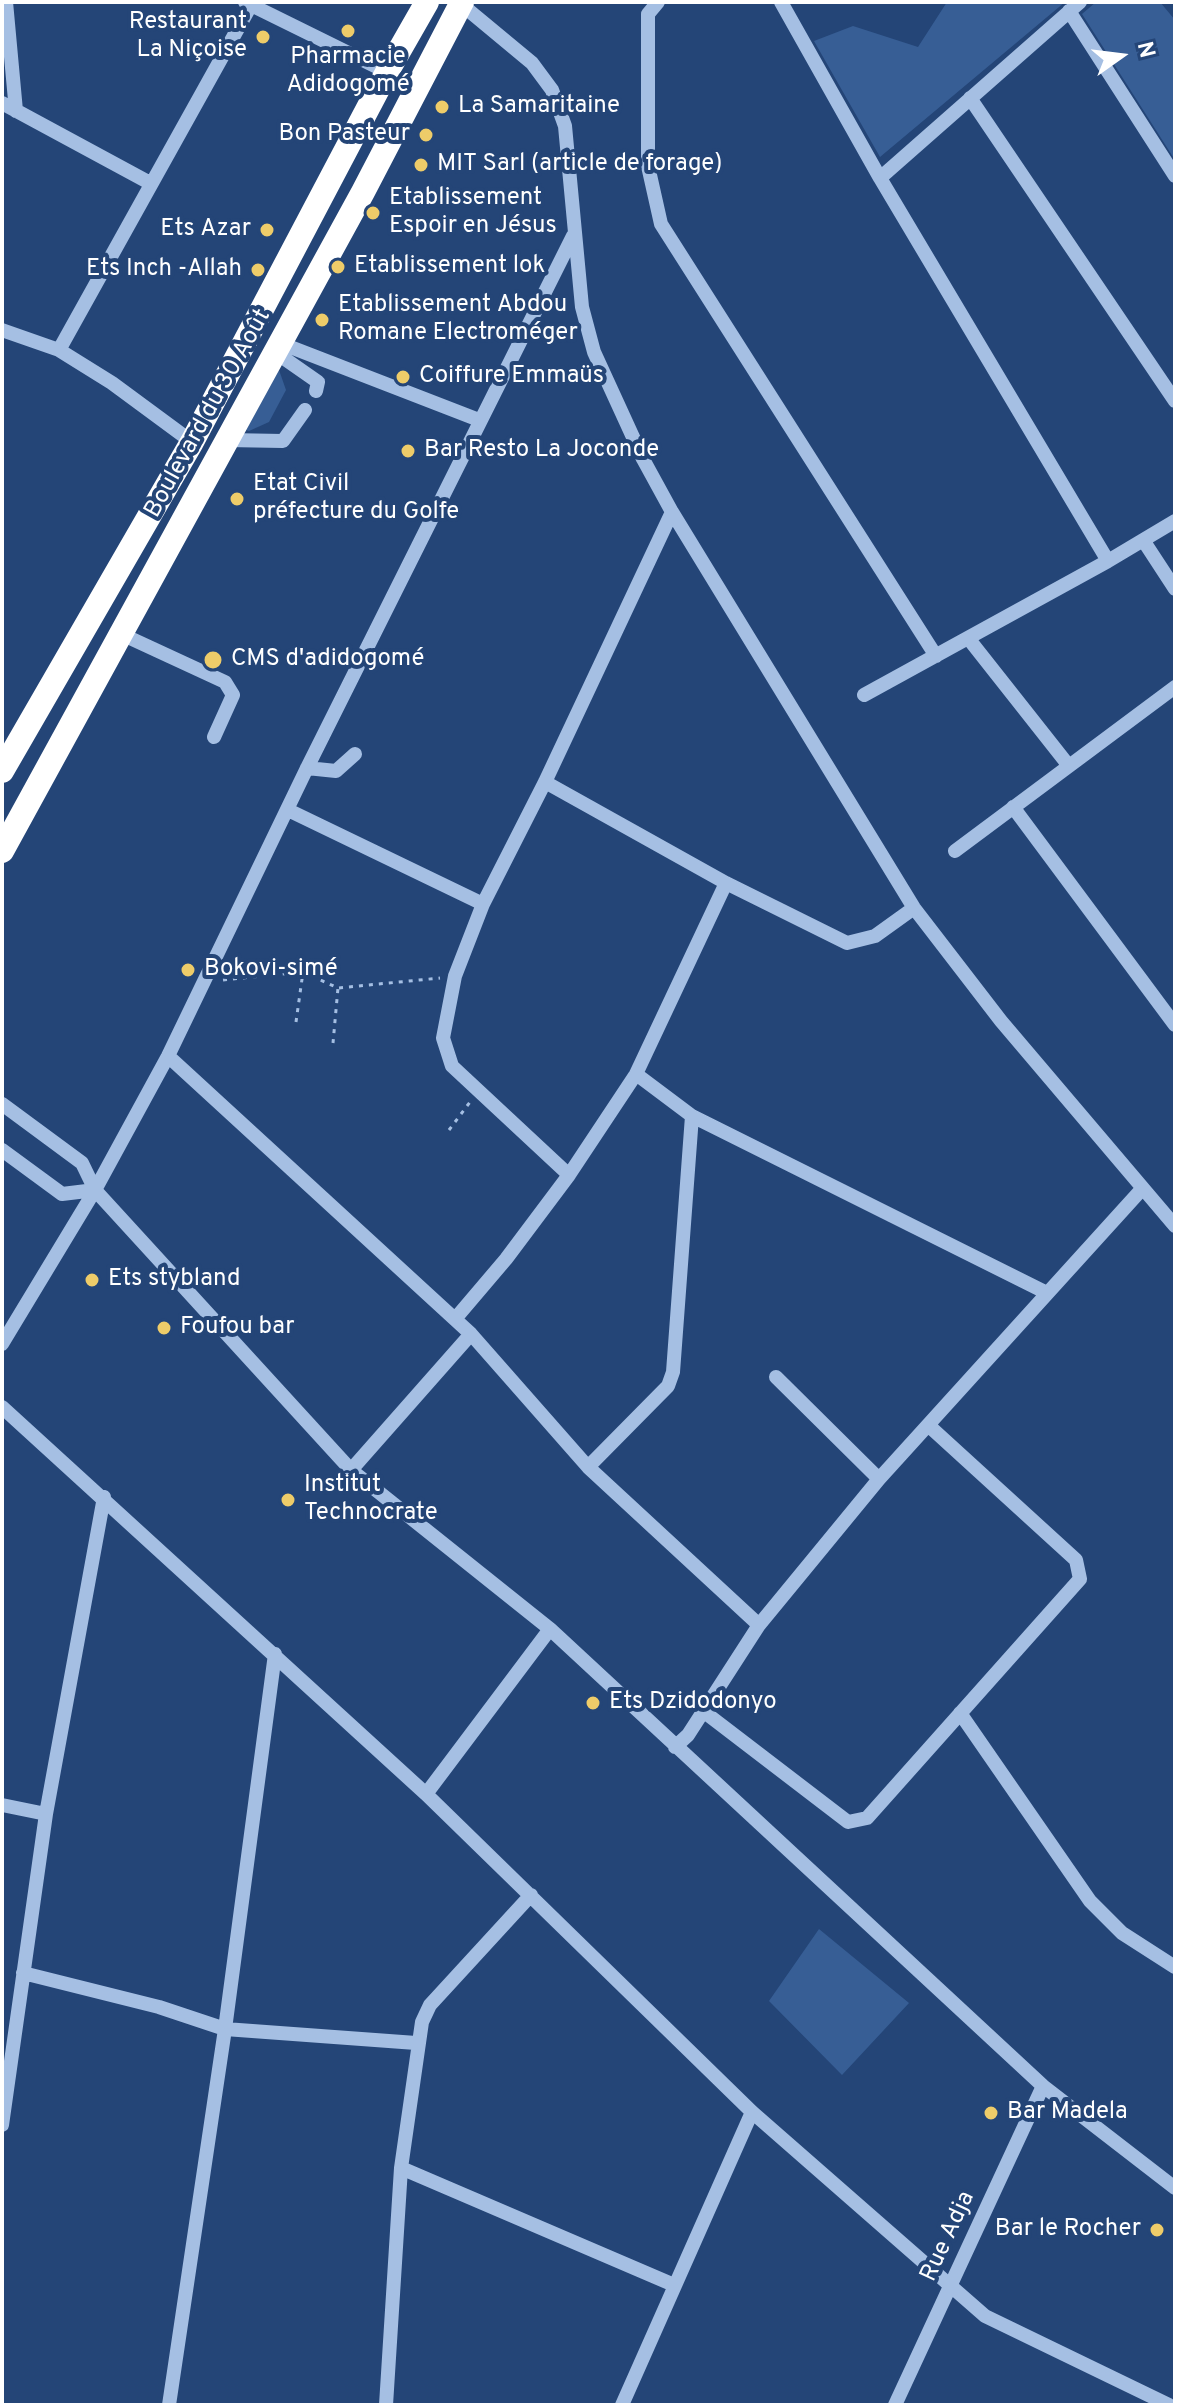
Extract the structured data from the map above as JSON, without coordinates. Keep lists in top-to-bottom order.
{
  "streets": {
    "highway": ["Boulevard du 30 Août"],
    "street": ["Rue Adja"]
  },
  "places": [
    "Pharmacie Adidogomé",
    "Restaurant La Niçoise",
    "La Samaritaine",
    "Bon Pasteur",
    "MIT Sarl (article de forage)",
    "Etablissement Espoir en Jésus",
    "Ets Azar",
    "Etablissement lok",
    "Ets Inch -Allah",
    "Etablissement Abdou Romane Electroméger",
    "Coiffure Emmaüs",
    "Bar Resto La Joconde",
    "Etat Civil préfecture du Golfe",
    "CMS d'adidogomé",
    "Bokovi-simé",
    "Ets stybland",
    "Foufou bar",
    "Institut Technocrate",
    "Ets Dzidodonyo",
    "Bar Madela",
    "Bar le Rocher"
  ],
  "north": "right"
}
